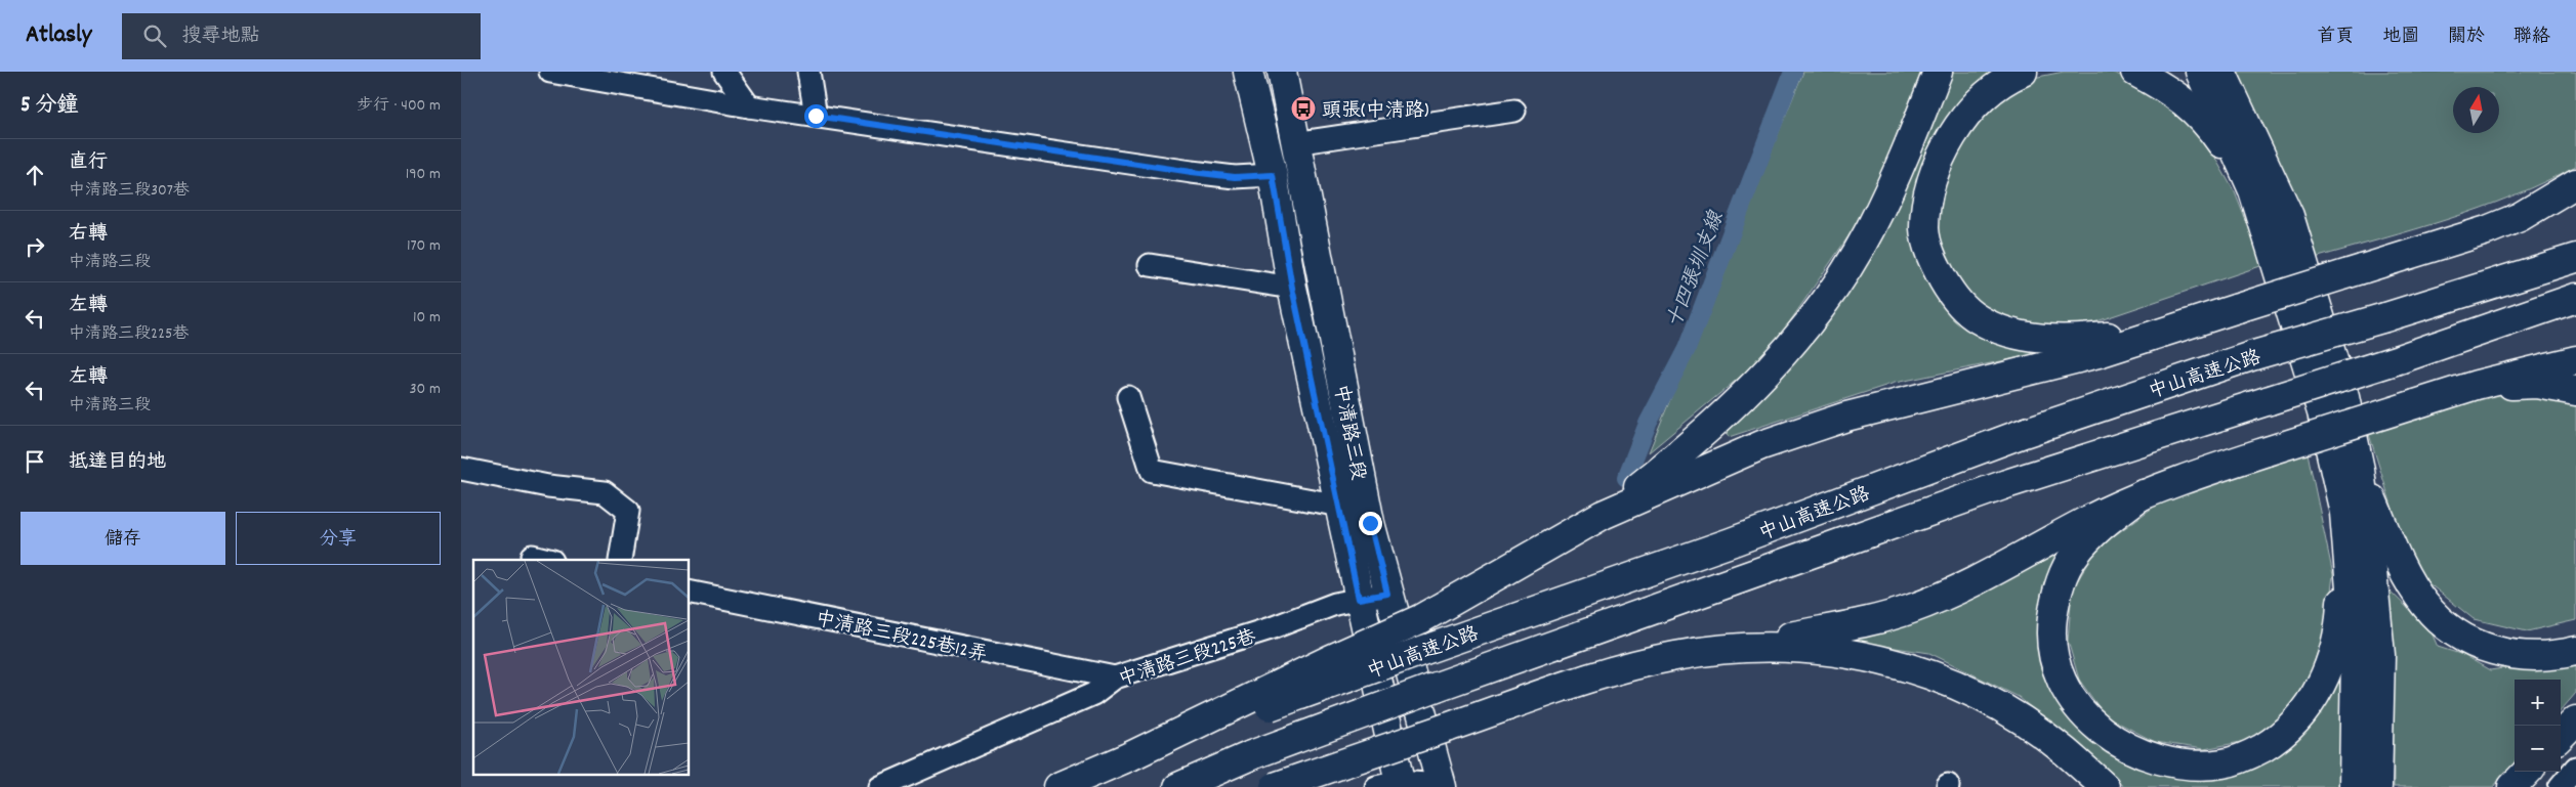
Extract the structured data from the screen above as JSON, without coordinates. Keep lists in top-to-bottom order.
{
  "streets": {
    "main road": ["中山高速公路", "中清路三段"],
    "street": ["中清路三段225巷12弄", "中清路三段225巷"]
  },
  "crossings": [
    ["中清路三段", "中清路三段225巷"],
    ["中清路三段225巷12弄", "中清路三段225巷"]
  ],
  "water": ["十四張圳支線"],
  "places": {
    "bus stop": ["頭張(中清路)"]
  },
  "north": "top",
  "page": {
    "header": "Atlasly",
    "search": "搜尋地點",
    "nav": [
      "首頁",
      "地圖",
      "關於",
      "聯絡"
    ],
    "heading": ["5 分鐘", "步行 · 400 m"],
    "list": [
      ["直行", "中清路三段307巷", "190 m"],
      ["右轉", "中清路三段", "170 m"],
      ["左轉", "中清路三段225巷", "10 m"],
      ["左轉", "中清路三段", "30 m"],
      "抵達目的地"
    ],
    "buttons": ["儲存", "分享"],
    "map_buttons": ["+", "−"]
  }
}
